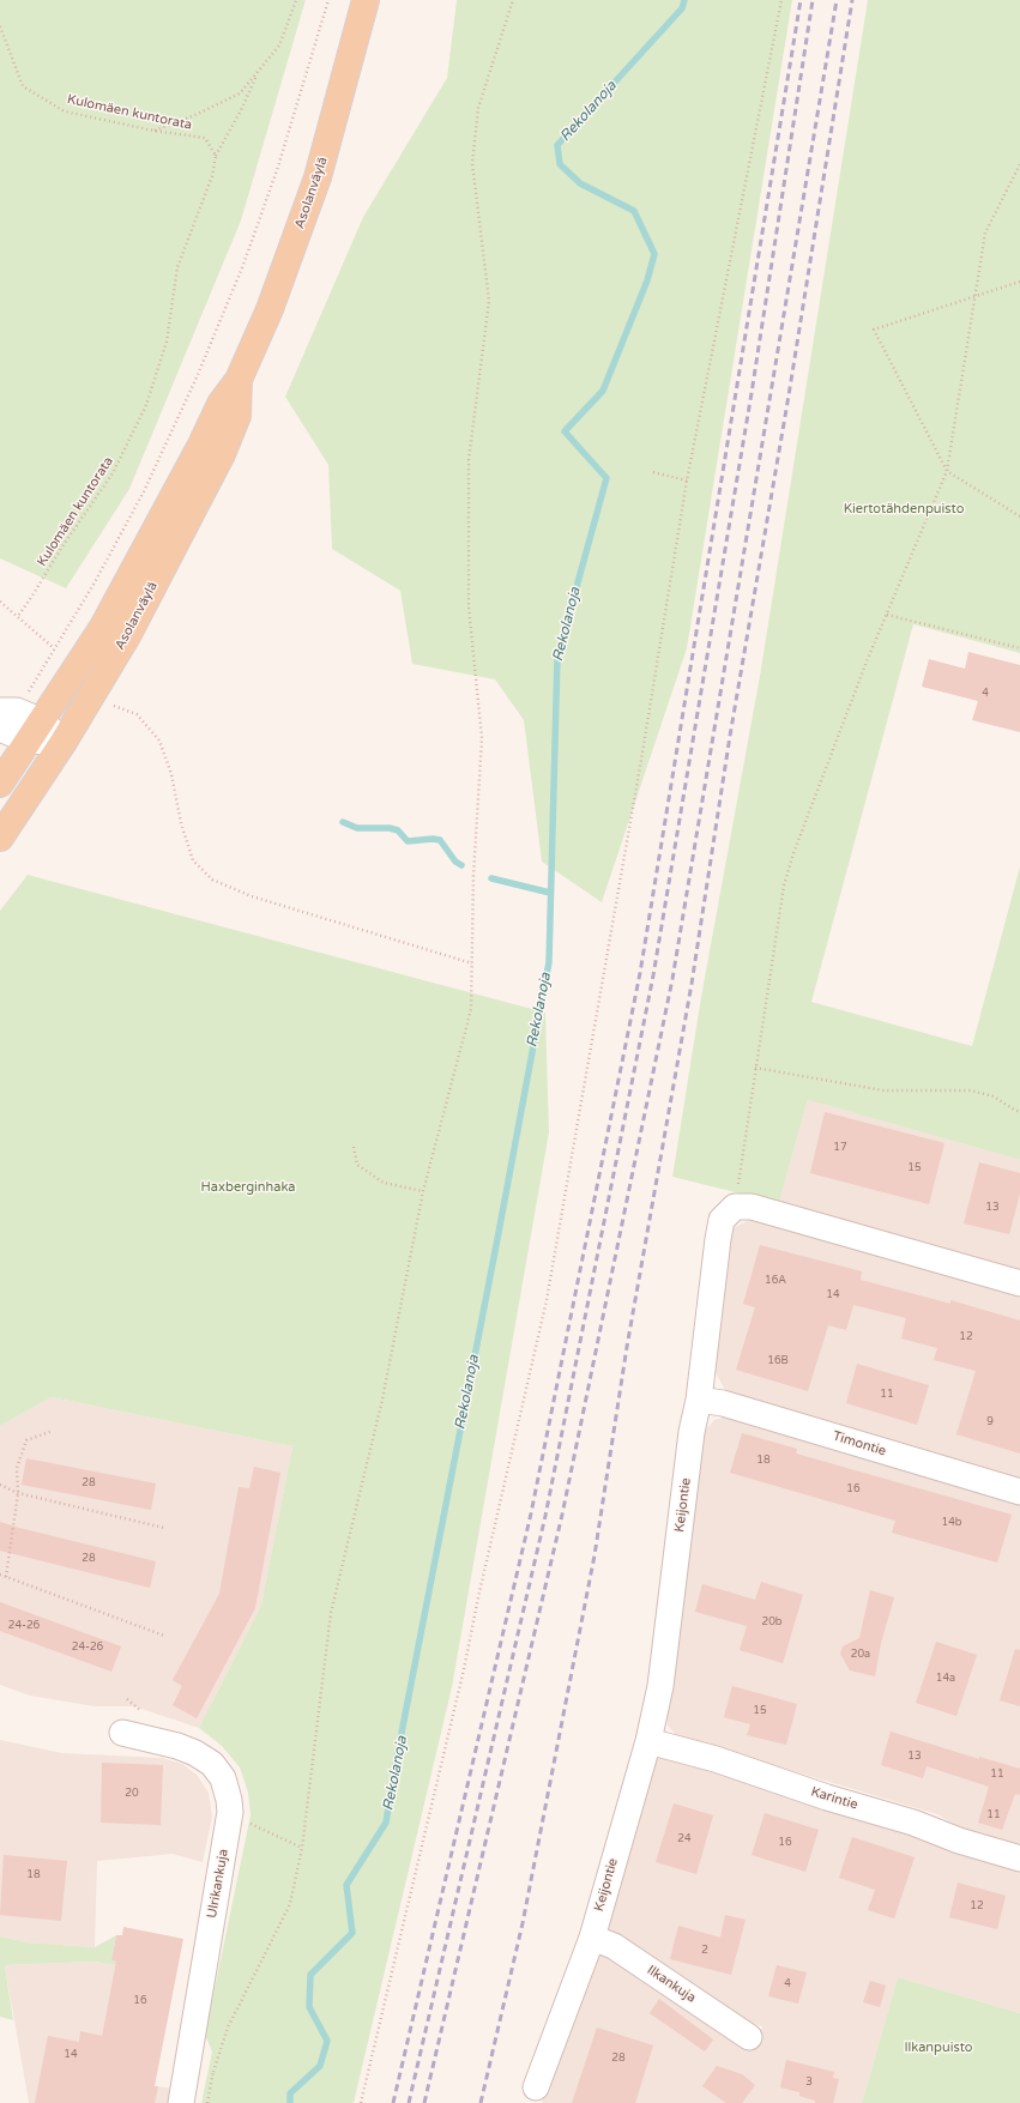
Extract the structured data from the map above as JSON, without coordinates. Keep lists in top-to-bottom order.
{
  "streets": {
    "main road": ["Asolanväylä"],
    "street": [
      "Timontie",
      "Keijontie",
      "Karintie",
      "Ulrikankuja",
      "Ilkankuja"
    ],
    "path": ["Kulomäen kuntorata"]
  },
  "crossings": [
    ["Timontie", "Keijontie"],
    ["Keijontie", "Karintie"],
    ["Keijontie", "Ilkankuja"]
  ],
  "water": ["Rekolanoja"],
  "parks": ["Kiertotähdenpuisto", "Haxberginhaka", "Ilkanpuisto"],
  "house_numbers": [
    "4",
    "17",
    "15",
    "13",
    "16A",
    "14",
    "12",
    "16B",
    "11",
    "9",
    "18",
    "28",
    "16",
    "14b",
    "28",
    "20b",
    "24-26",
    "24-26",
    "20a",
    "14a",
    "15",
    "13",
    "11",
    "20",
    "11",
    "24",
    "16",
    "18",
    "12",
    "2",
    "4",
    "16",
    "14",
    "28",
    "3"
  ]
}
